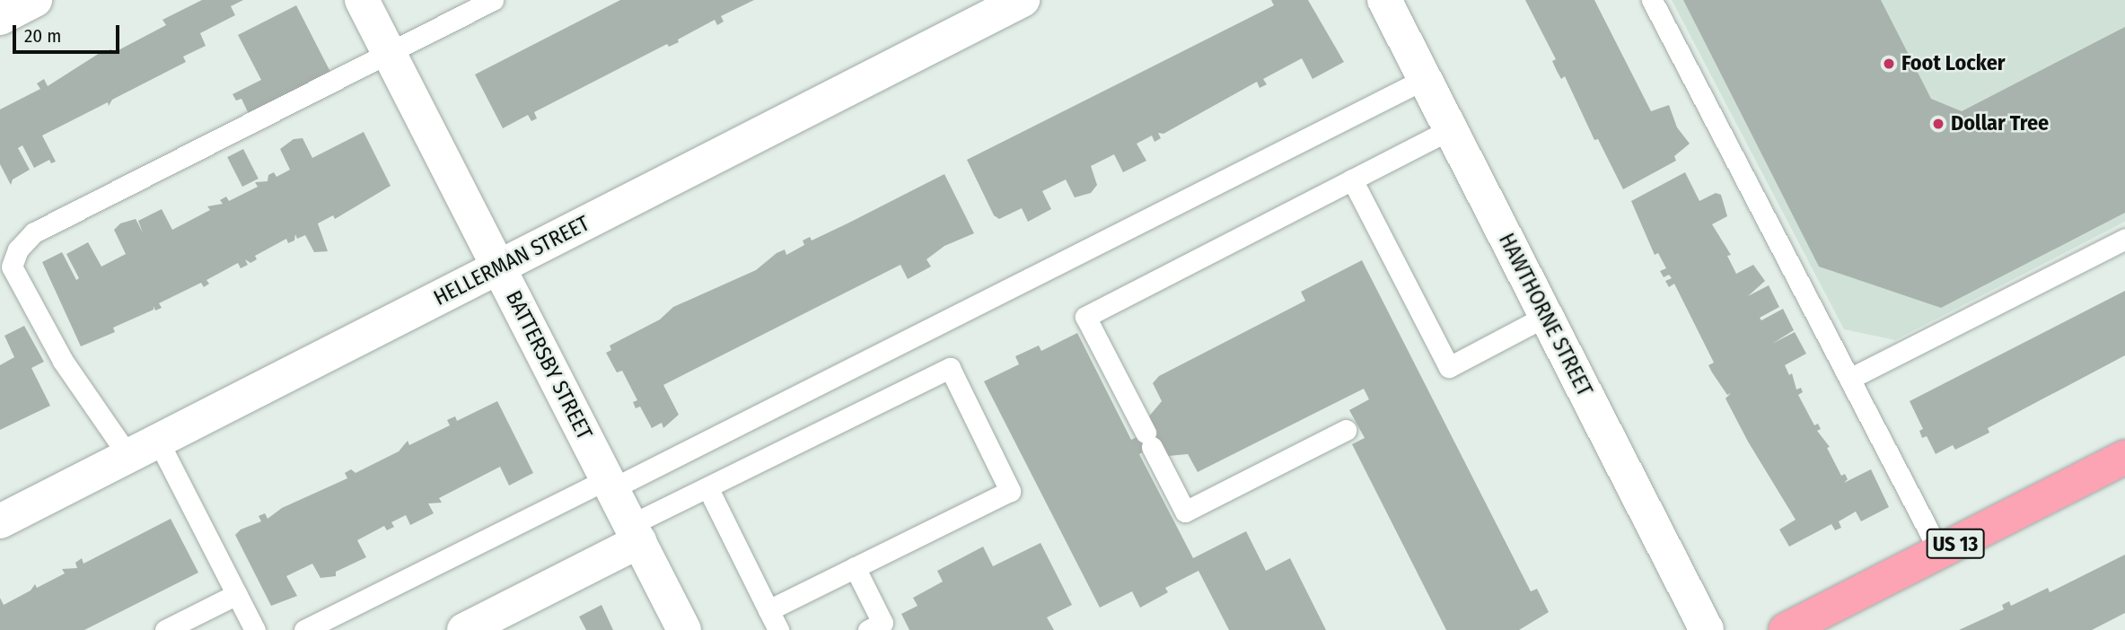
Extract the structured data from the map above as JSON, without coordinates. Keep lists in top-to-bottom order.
{
  "streets": {
    "highway": ["US 13"],
    "street": ["HELLERMAN STREET", "HAWTHORNE STREET", "BATTERSBY STREET"]
  },
  "crossings": [
    ["HELLERMAN STREET", "BATTERSBY STREET"]
  ],
  "places": ["Foot Locker", "Dollar Tree"],
  "scale_bar": "20 m"
}
